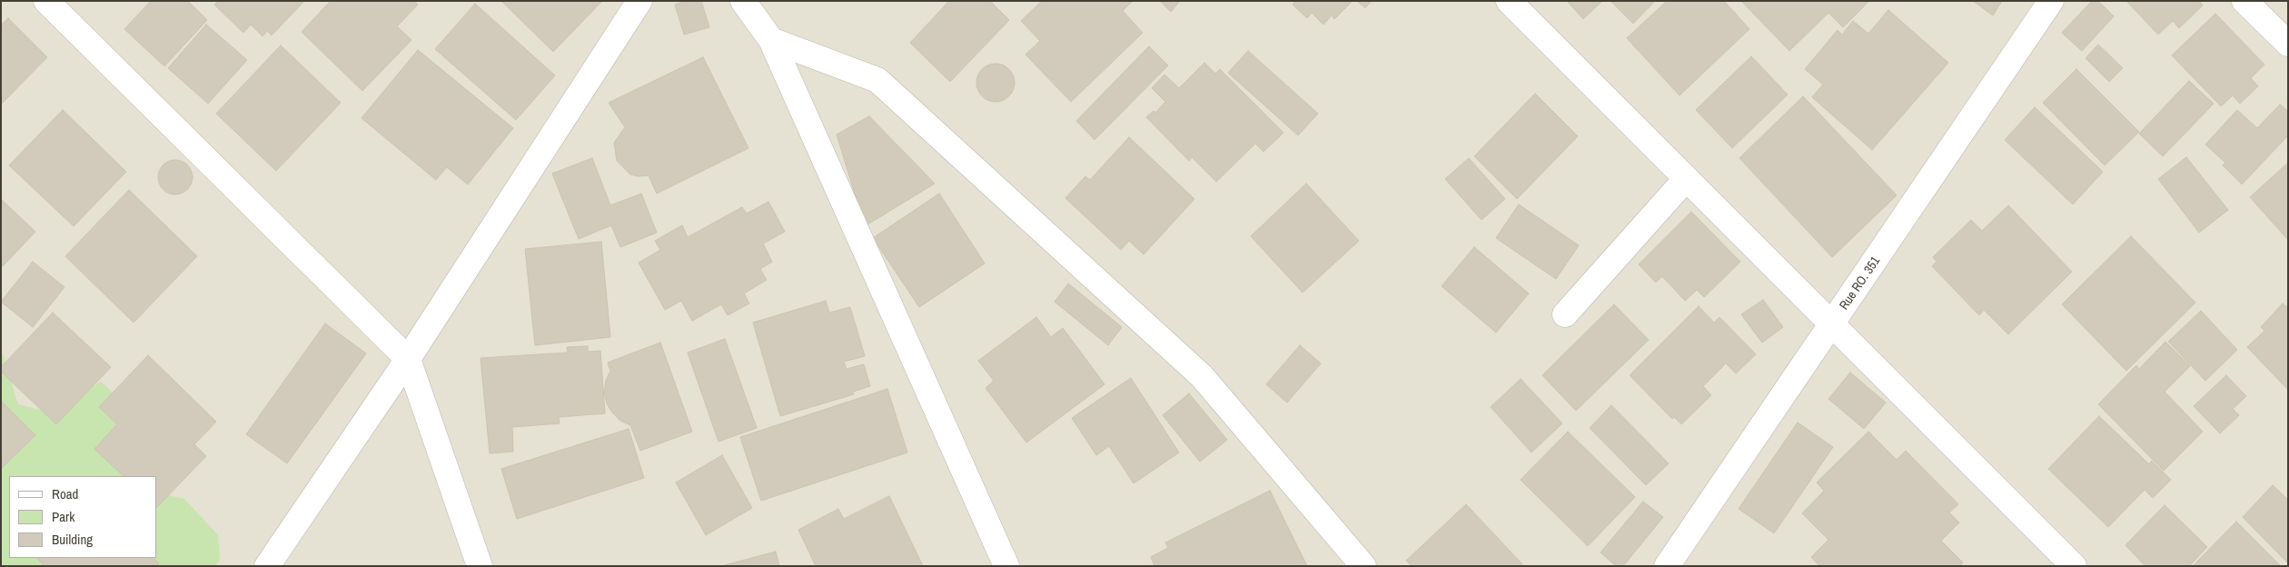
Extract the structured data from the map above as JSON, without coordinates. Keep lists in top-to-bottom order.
{
  "streets": {
    "street": ["Rue RO. 351"]
  },
  "legend": ["Road", "Park", "Building"]
}
